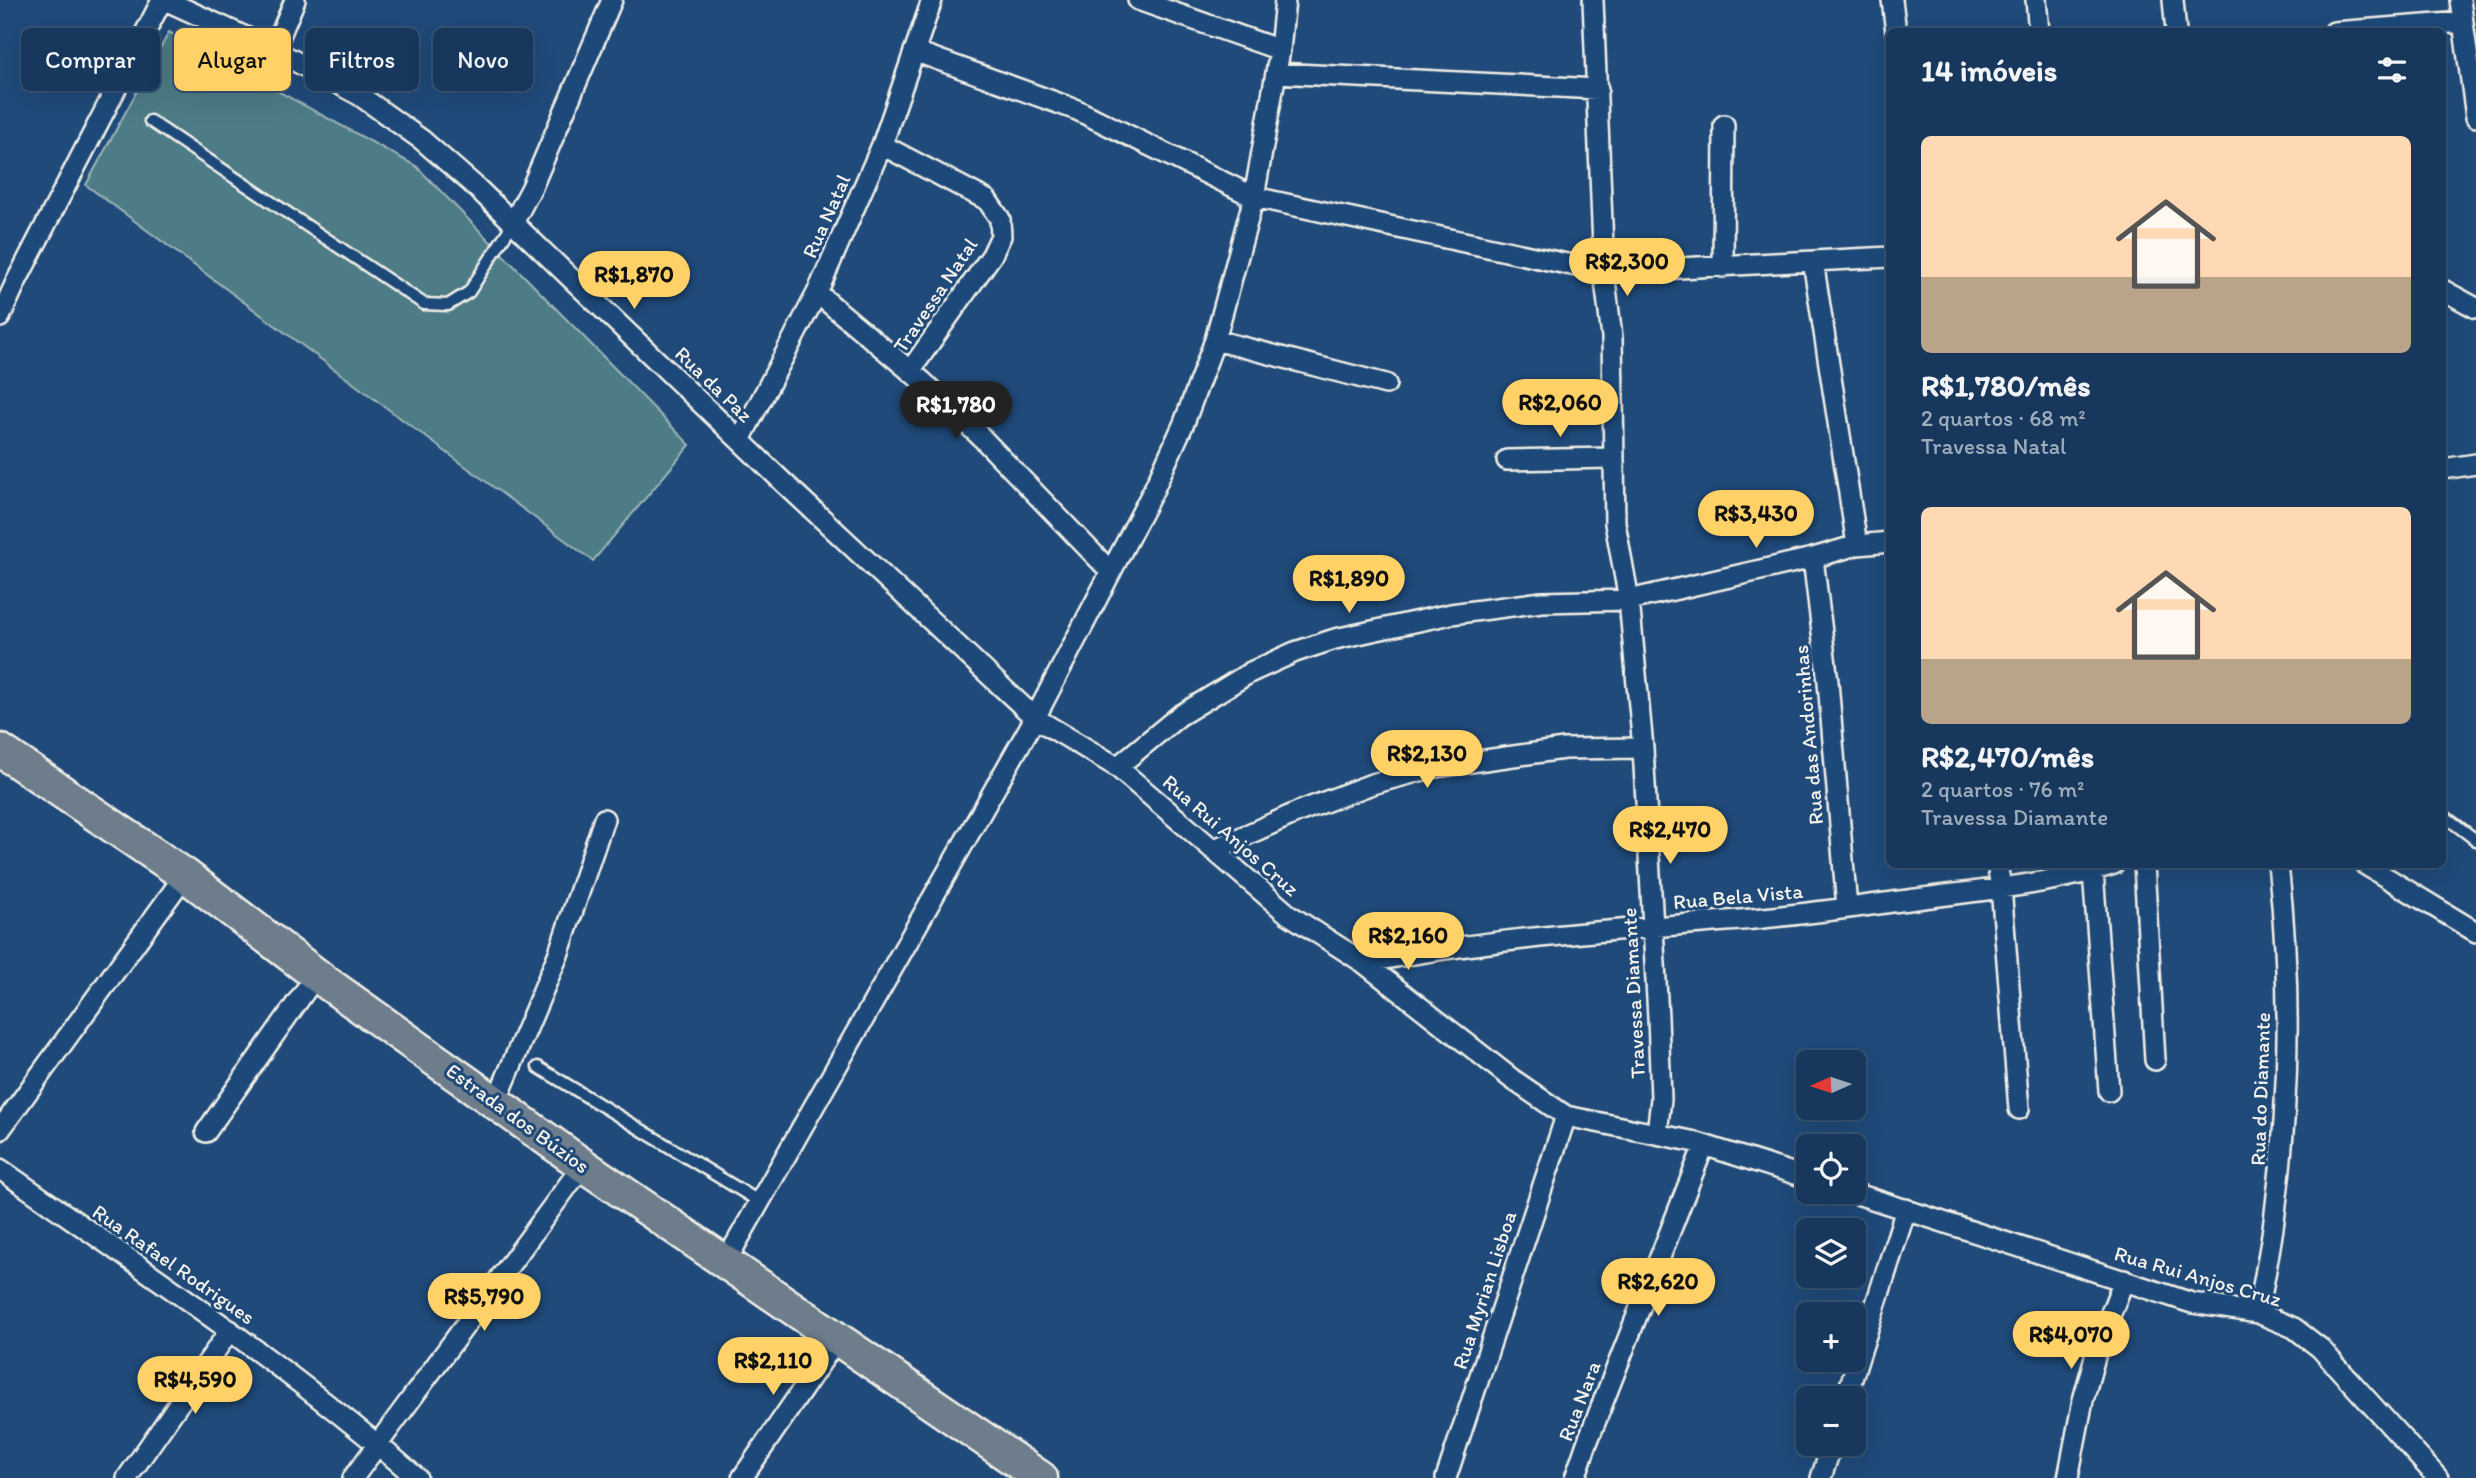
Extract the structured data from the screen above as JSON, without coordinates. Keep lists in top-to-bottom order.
{
  "streets": {
    "main road": ["Estrada dos Búzios"],
    "street": [
      "Rua Natal",
      "Travessa Natal",
      "Rua da Paz",
      "Rua das Andorinhas",
      "Rua Rui Anjos Cruz",
      "Rua Bela Vista",
      "Travessa Diamante",
      "Rua do Diamante",
      "Rua Rafael Rodrigues",
      "Rua Myrian Lisboa",
      "Rua Nara"
    ]
  },
  "crossings": [
    ["Rua Natal", "Travessa Natal"],
    ["Rua Natal", "Rua da Paz"],
    ["Rua da Paz", "Rua Rui Anjos Cruz"],
    ["Rua das Andorinhas", "Rua Bela Vista"],
    ["Rua Rui Anjos Cruz", "Rua Bela Vista"],
    ["Rua Rui Anjos Cruz", "Travessa Diamante"],
    ["Rua Rui Anjos Cruz", "Rua do Diamante"],
    ["Rua Rui Anjos Cruz", "Rua Myrian Lisboa"],
    ["Rua Rui Anjos Cruz", "Rua Nara"],
    ["Rua Bela Vista", "Travessa Diamante"]
  ],
  "north": "left",
  "page": {
    "chip": [
      "Comprar",
      "Alugar",
      "Filtros",
      "Novo"
    ],
    "heading": "14 imóveis",
    "list": [
      {
        "name": "R$1,780/mês",
        "note": "2 quartos · 68 m² · Travessa Natal"
      },
      {
        "name": "R$2,470/mês",
        "note": "2 quartos · 76 m² · Travessa Diamante"
      }
    ],
    "price": [
      "R$2,300",
      "R$1,870",
      "R$2,060",
      "R$1,780",
      "R$3,430",
      "R$1,890",
      "R$2,130",
      "R$2,470",
      "R$2,160",
      "R$2,620",
      "R$5,790",
      "R$4,070",
      "R$2,110",
      "R$4,590"
    ],
    "map_buttons": ["+", "−"]
  }
}
